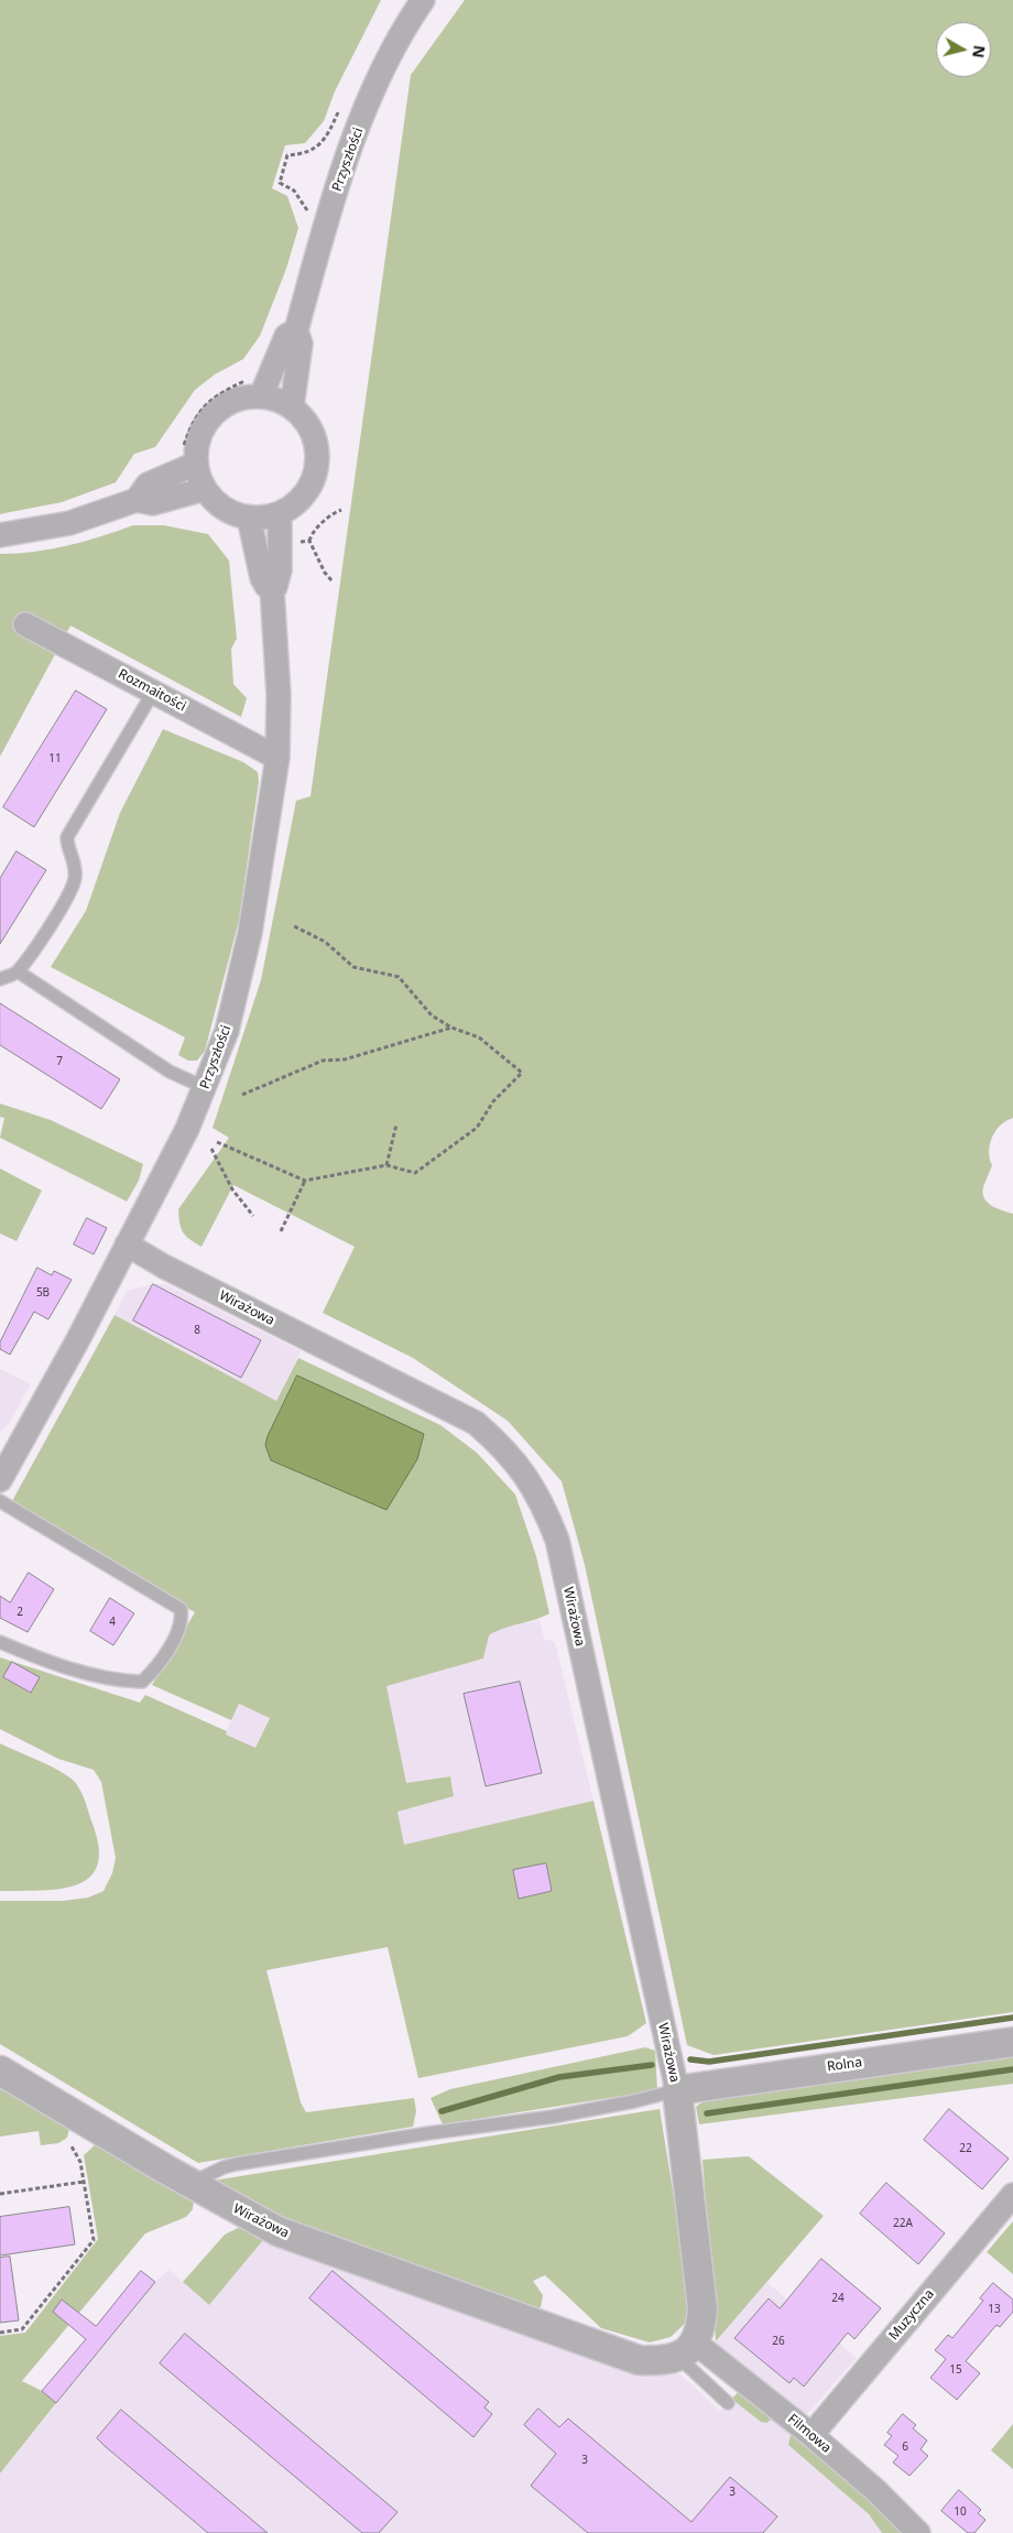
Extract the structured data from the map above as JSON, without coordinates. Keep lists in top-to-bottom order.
{
  "streets": {
    "street": [
      "Przyszłości",
      "Rozmaitości",
      "Wirażowa",
      "Rolna",
      "Muzyczna",
      "Filmowa"
    ]
  },
  "crossings": [
    ["Przyszłości", "Rozmaitości"],
    ["Przyszłości", "Wirażowa"],
    ["Wirażowa", "Rolna"],
    ["Wirażowa", "Filmowa"],
    ["Muzyczna", "Filmowa"]
  ],
  "house_numbers": [
    "11",
    "7",
    "5B",
    "8",
    "2",
    "4",
    "22",
    "22A",
    "24",
    "13",
    "26",
    "15",
    "6",
    "3",
    "3",
    "10"
  ],
  "north": "right"
}
